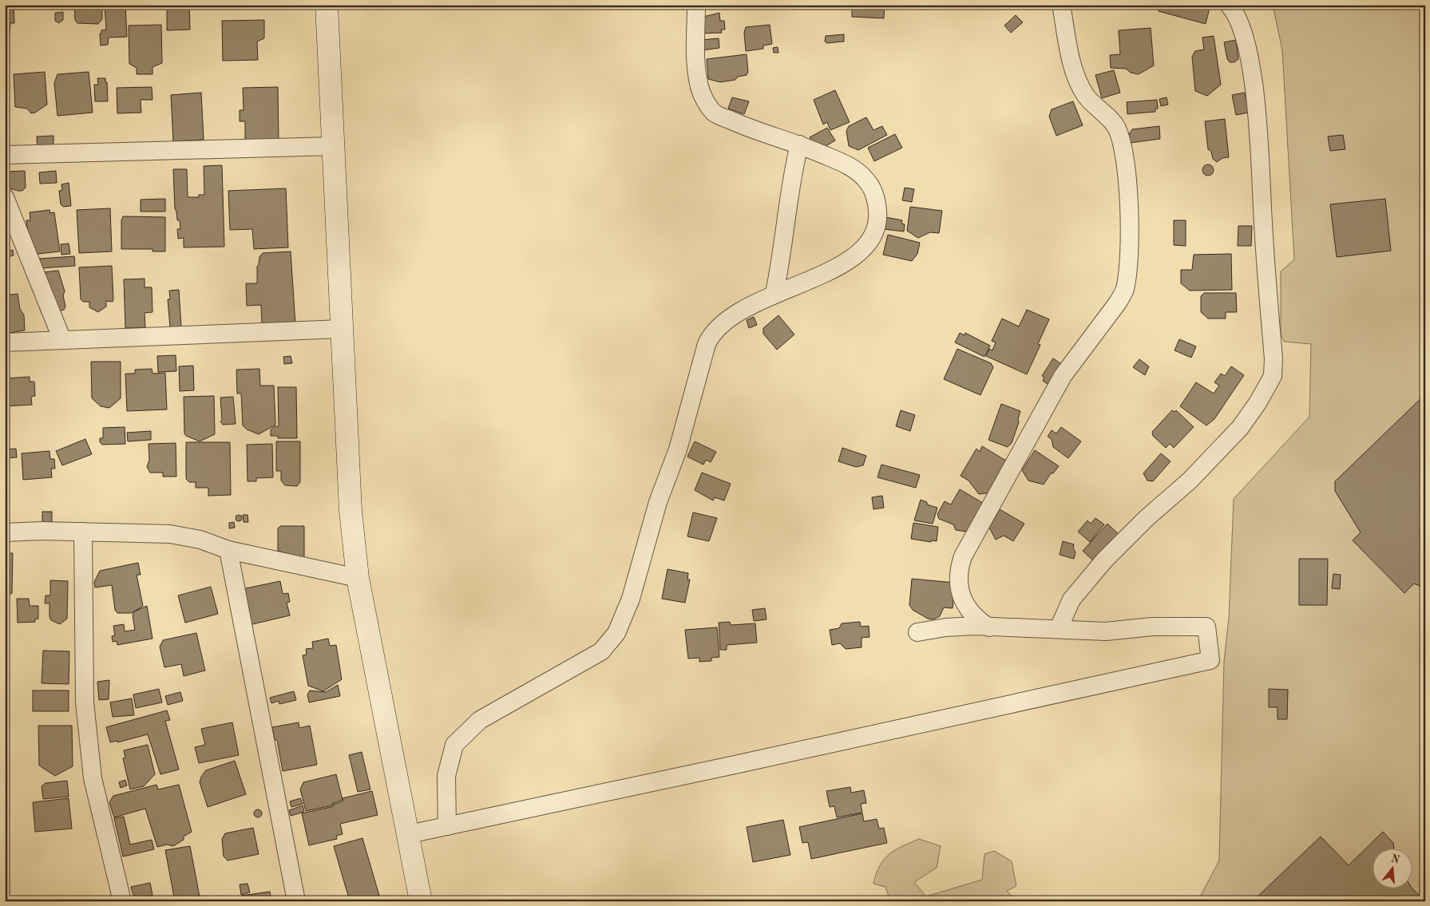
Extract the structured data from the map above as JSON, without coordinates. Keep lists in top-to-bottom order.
{
  "north": "top"
}
